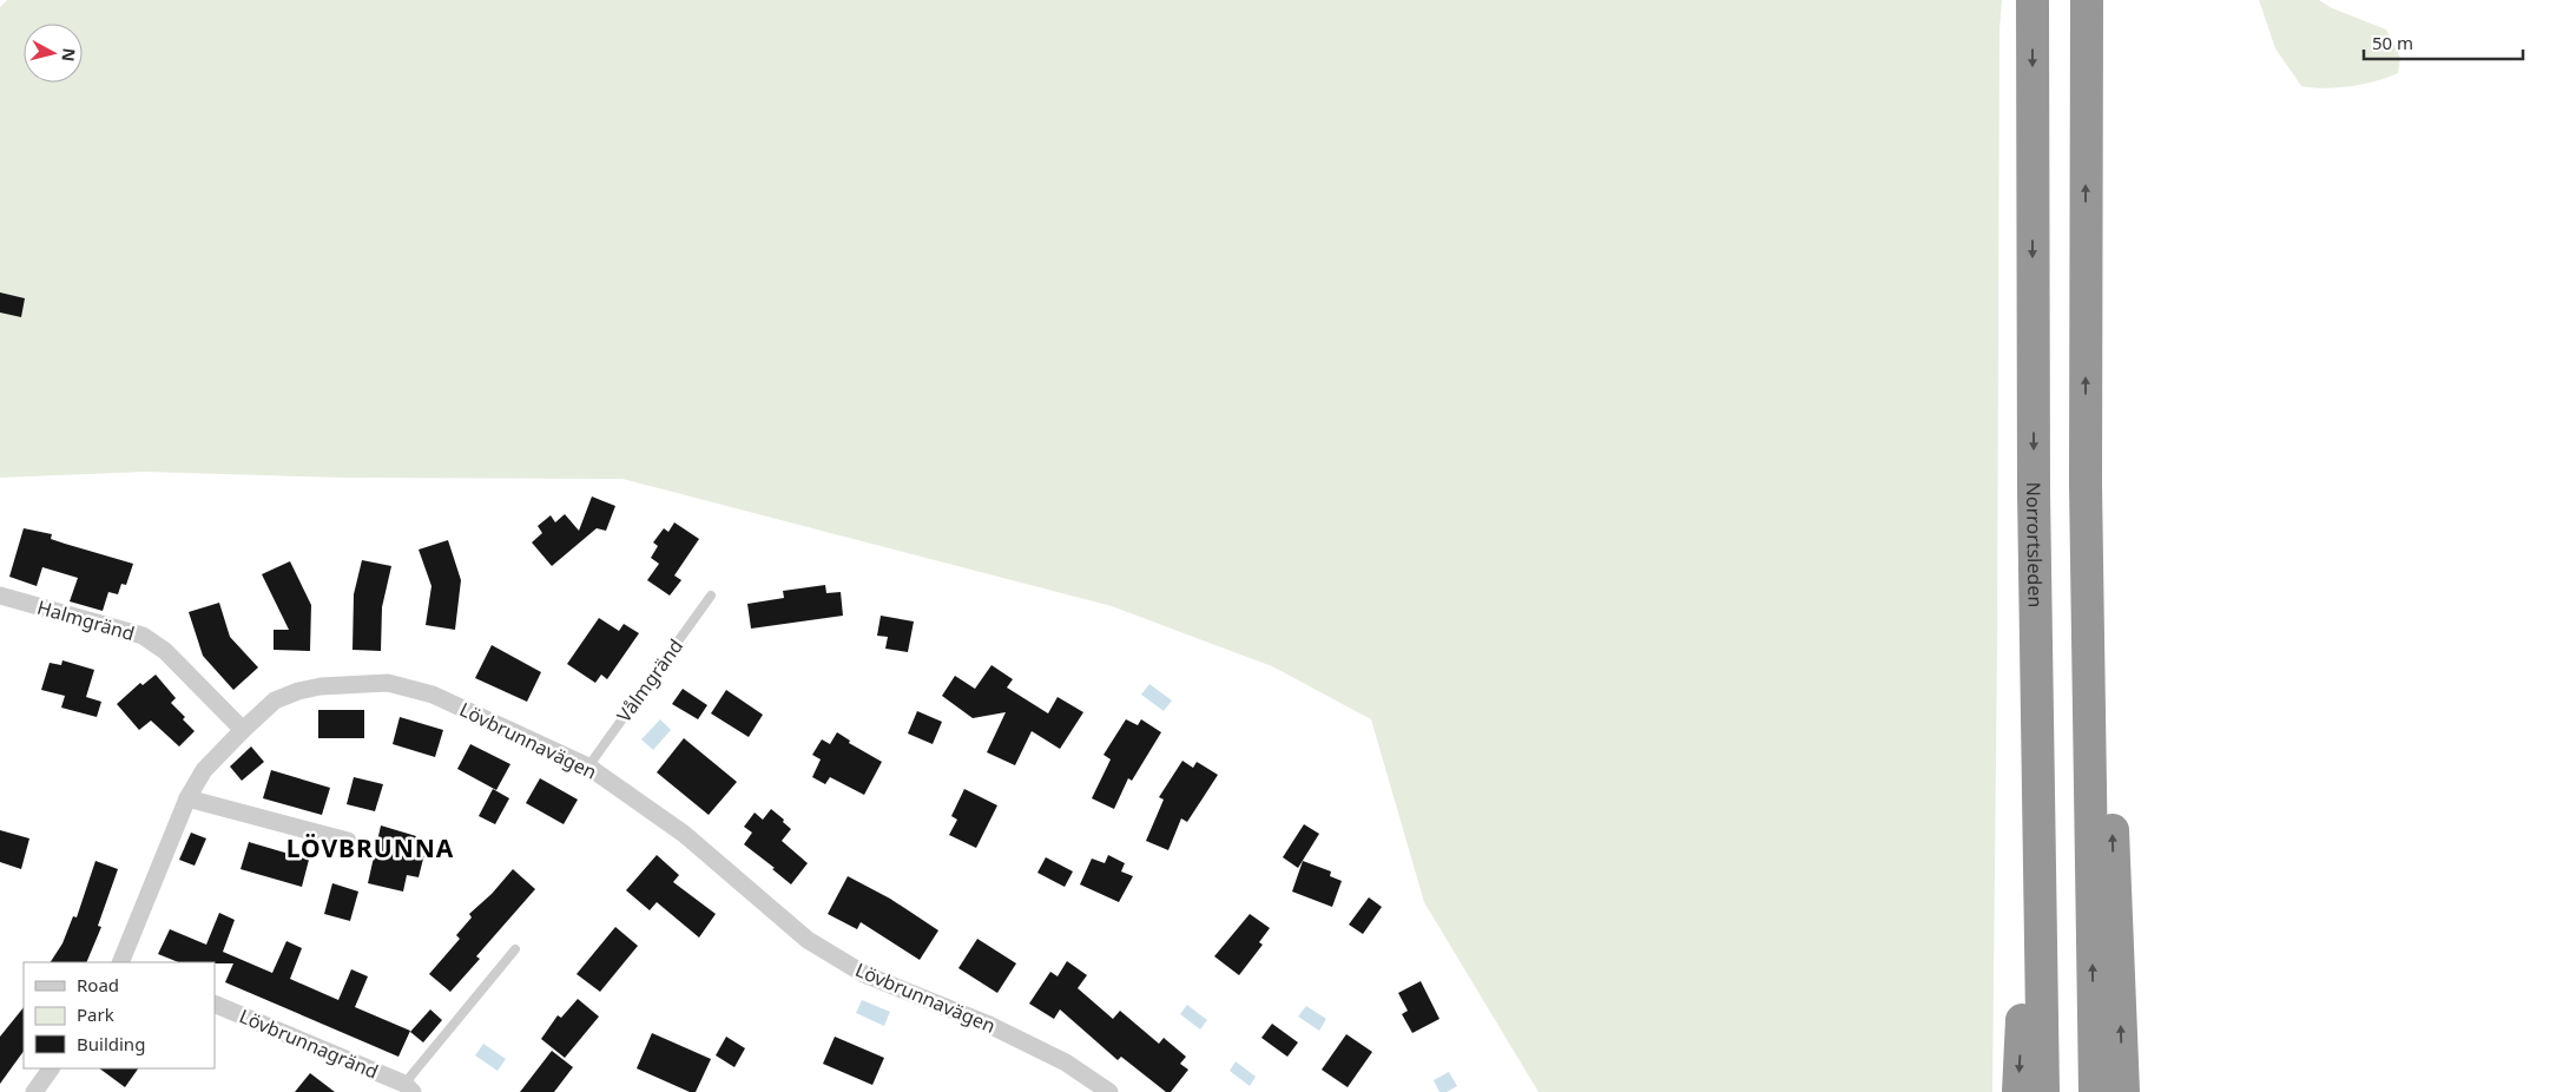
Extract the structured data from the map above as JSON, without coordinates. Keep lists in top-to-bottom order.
{
  "streets": {
    "highway": ["Norrortsleden"],
    "street": ["Halmgränd", "Lövbrunnavägen", "Lövbrunnagränd"],
    "lane": ["Vålmgränd"]
  },
  "crossings": [
    ["Halmgränd", "Lövbrunnavägen"],
    ["Vålmgränd", "Lövbrunnavägen"]
  ],
  "districts": ["LÖVBRUNNA"],
  "legend": ["Road", "Park", "Building"],
  "scale_bar": "50 m",
  "north": "right"
}
